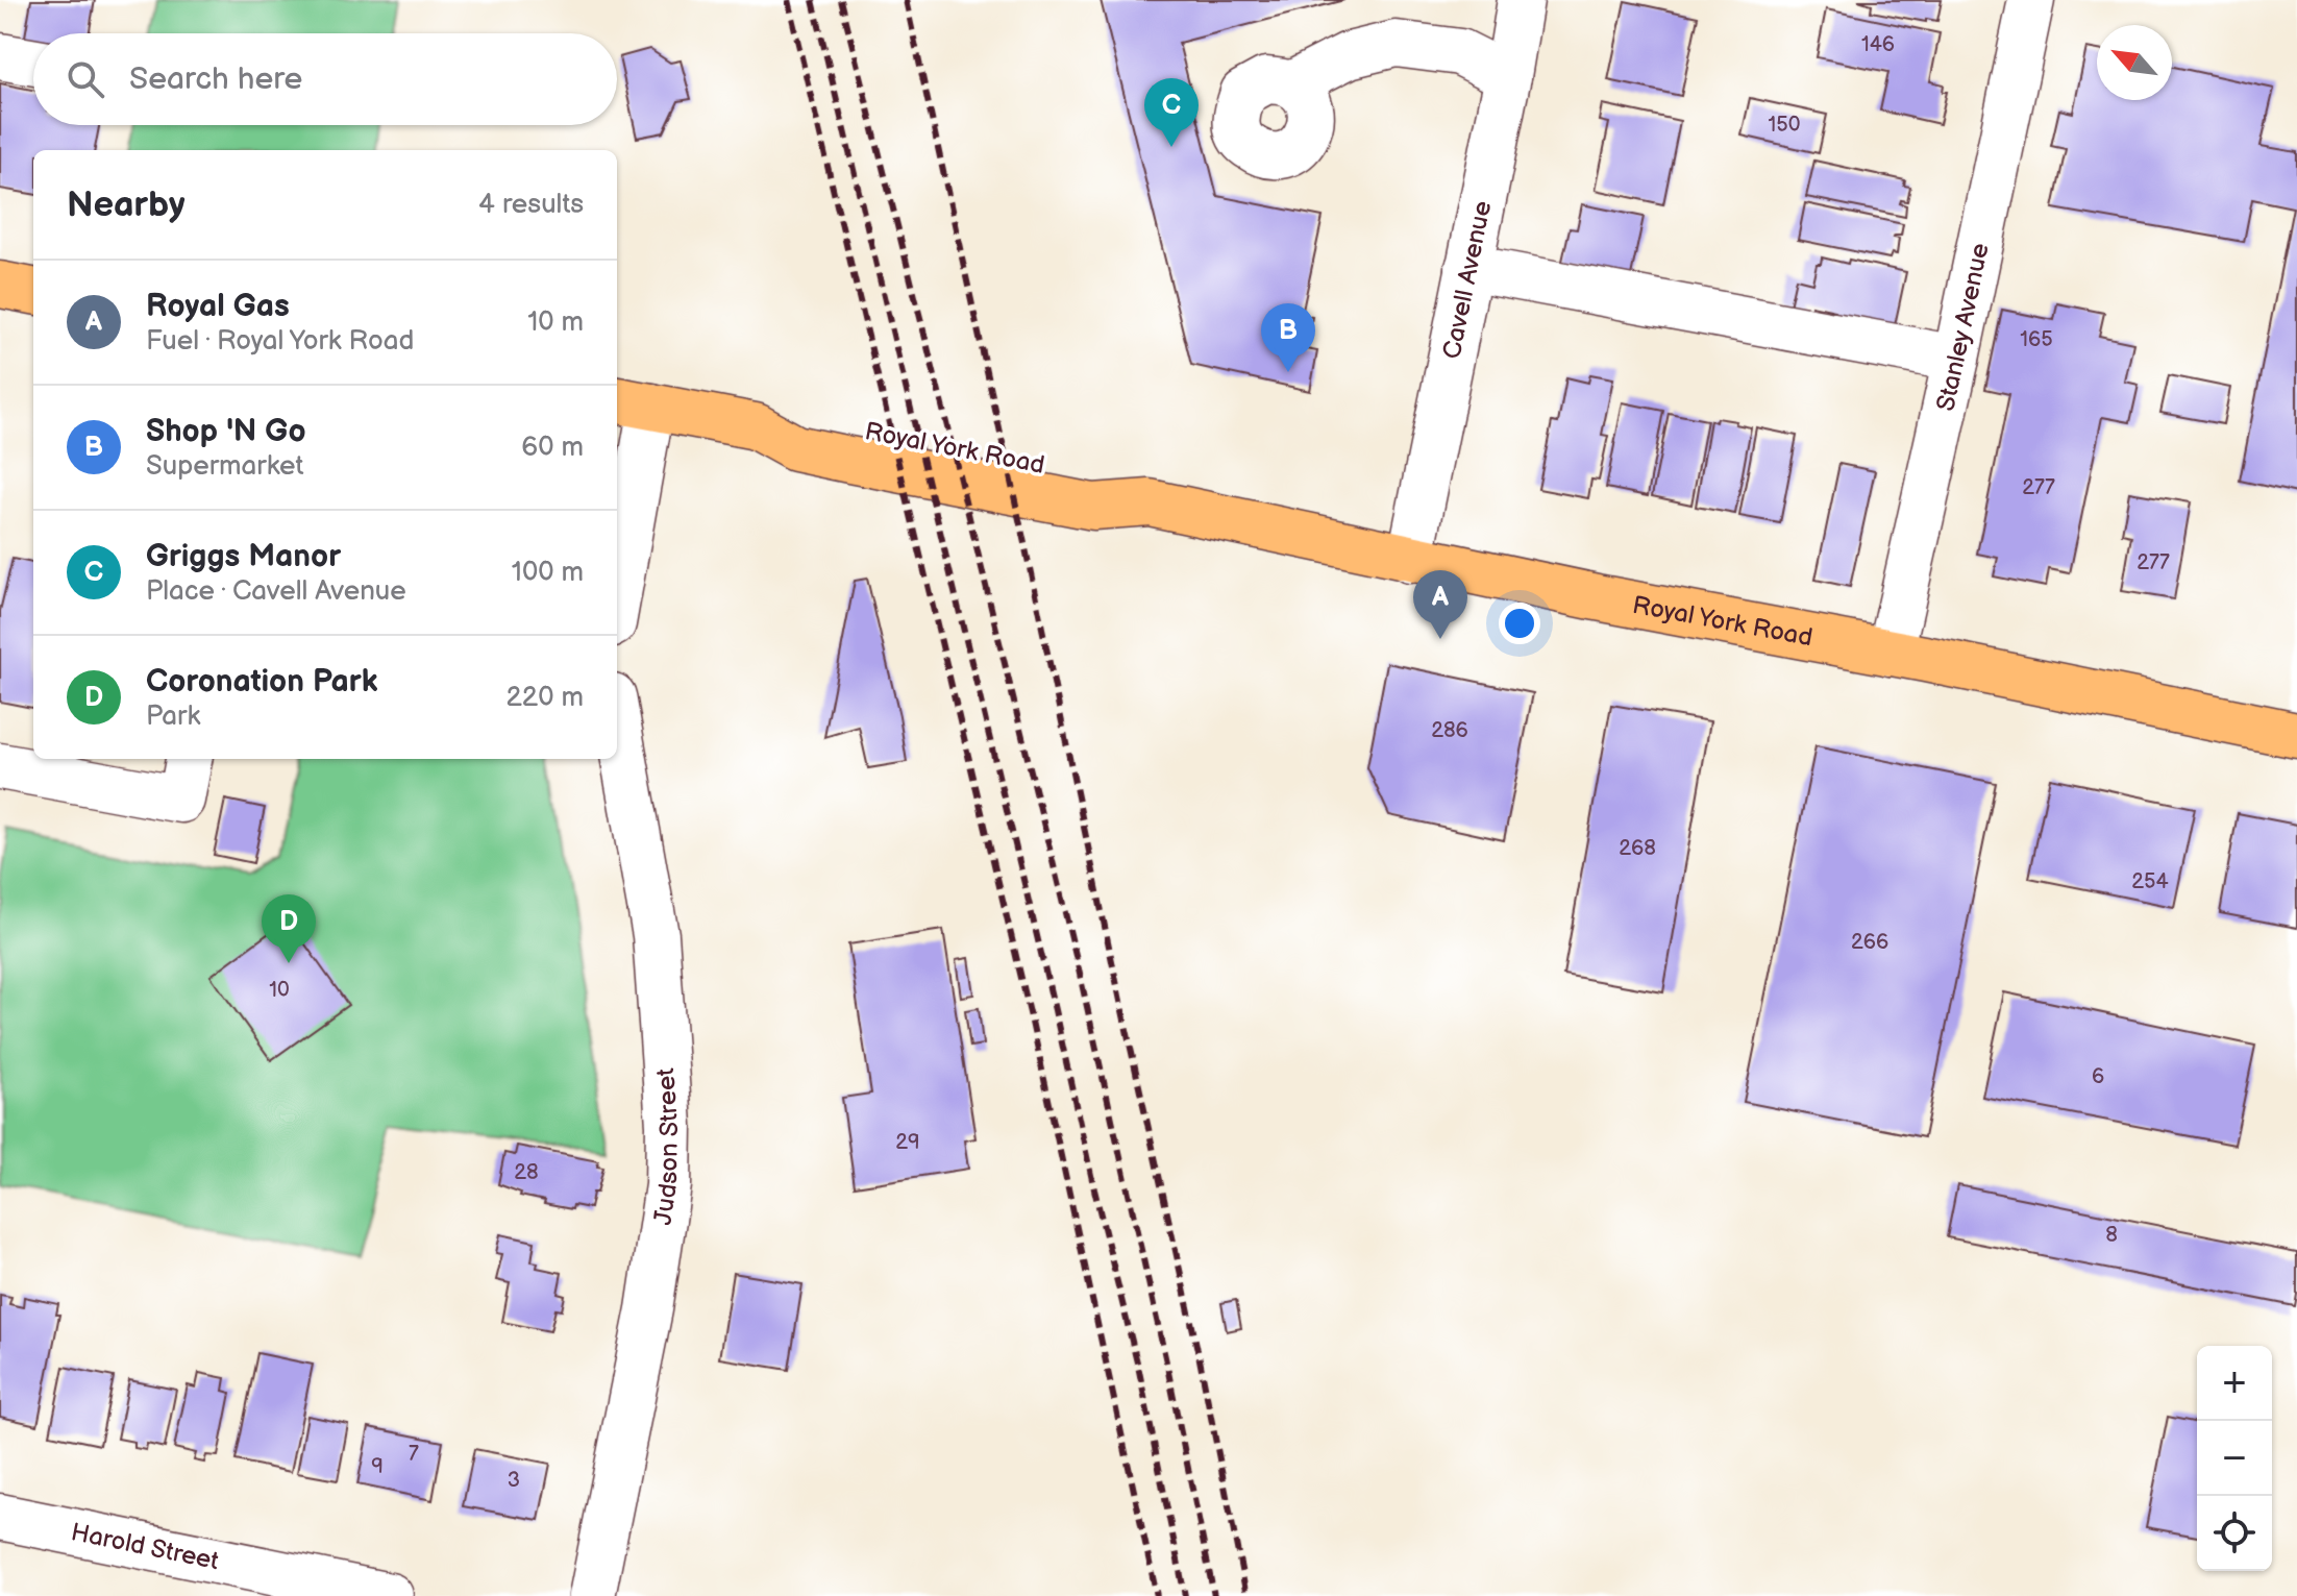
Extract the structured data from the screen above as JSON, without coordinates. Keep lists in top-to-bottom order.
{
  "streets": {
    "main road": ["Royal York Road"],
    "street": [
      "Cavell Avenue",
      "Stanley Avenue",
      "Judson Street",
      "Harold Street"
    ]
  },
  "crossings": [
    ["Cavell Avenue", "Royal York Road"],
    ["Stanley Avenue", "Royal York Road"]
  ],
  "house_numbers": [
    "146",
    "150",
    "165",
    "277",
    "277",
    "286",
    "268",
    "254",
    "266",
    "10",
    "6",
    "29",
    "28",
    "8",
    "7",
    "9",
    "3"
  ],
  "north": "top left",
  "page": {
    "search": "Search here",
    "pins": [
      "C",
      "B",
      "A",
      "D"
    ],
    "heading": ["Nearby", "4 results"],
    "list": [
      {
        "mark": "A",
        "name": "Royal Gas",
        "note": "Fuel · Royal York Road",
        "value": "10 m"
      },
      {
        "mark": "B",
        "name": "Shop 'N Go",
        "note": "Supermarket",
        "value": "60 m"
      },
      {
        "mark": "C",
        "name": "Griggs Manor",
        "note": "Place · Cavell Avenue",
        "value": "100 m"
      },
      {
        "mark": "D",
        "name": "Coronation Park",
        "note": "Park",
        "value": "220 m"
      }
    ],
    "map_buttons": ["+", "−"]
  }
}
